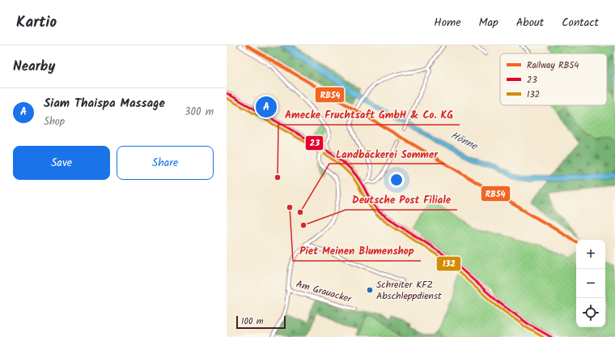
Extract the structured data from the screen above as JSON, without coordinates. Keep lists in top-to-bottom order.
{
  "streets": {
    "street": ["Am Grauacker"]
  },
  "water": ["Hönne"],
  "places": [
    "Amecke Fruchtsaft GmbH & Co. KG",
    "Piet Meinen Blumenshop",
    "Landbäckerei Sommer",
    "Deutsche Post Filiale",
    "Schreiter KFZ Abschleppdienst"
  ],
  "lines": ["rail line RB54", "transit line 23", "transit line 132"],
  "legend": ["Railway RB54", "23", "132"],
  "scale_bar": "100 m",
  "page": {
    "header": "Kartio",
    "nav": [
      "Home",
      "Map",
      "About",
      "Contact"
    ],
    "heading": "Nearby",
    "list": [
      {
        "mark": "A",
        "name": "Siam Thaispa Massage",
        "note": "Shop",
        "value": "300 m"
      }
    ],
    "pins": "A",
    "buttons": ["Save", "Share"],
    "map_buttons": ["+", "−"],
    "scale": "100 m"
  }
}
